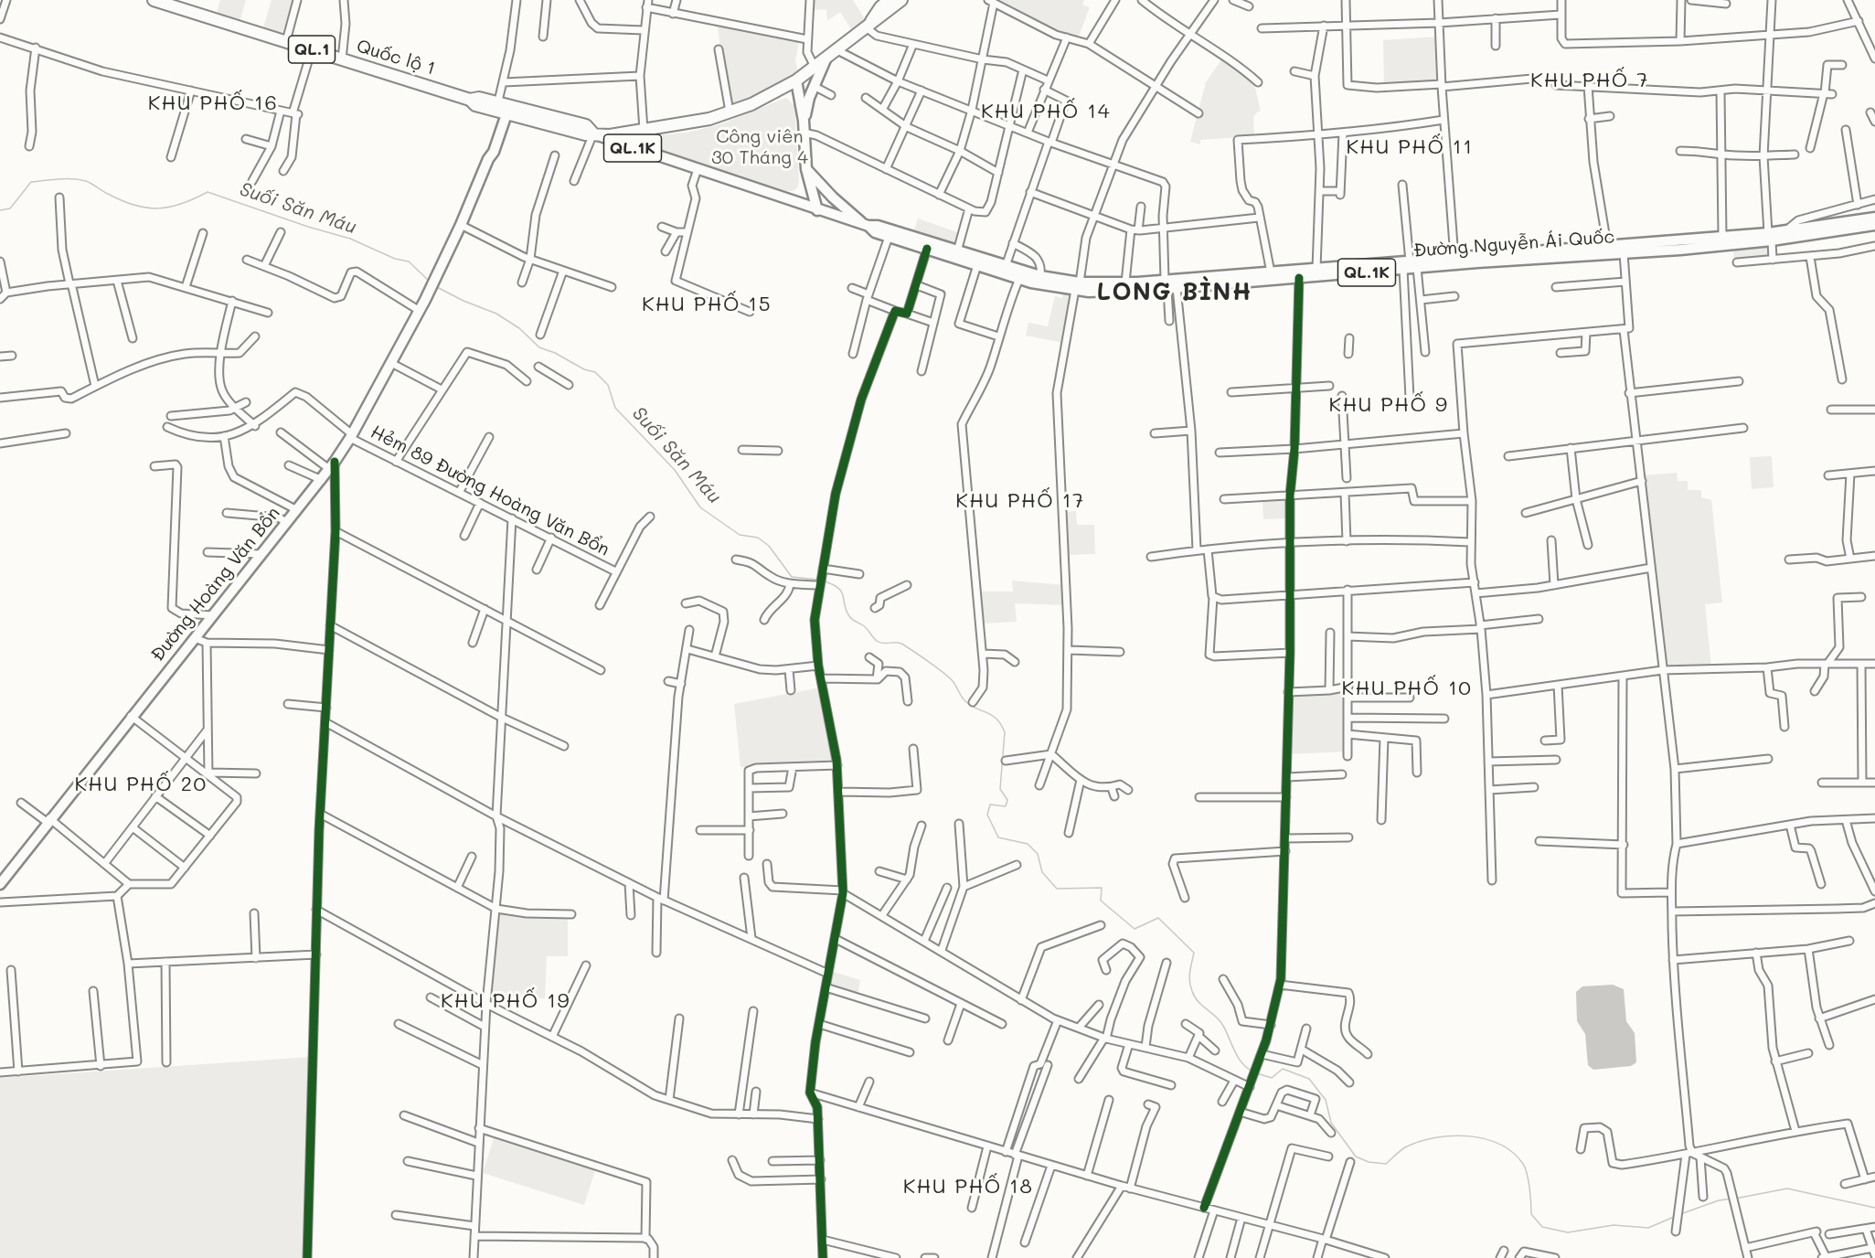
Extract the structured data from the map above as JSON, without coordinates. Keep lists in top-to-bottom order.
{
  "streets": {
    "highway": ["QL.1", "Quốc lộ 1"],
    "main road": ["QL.1K", "Đường Nguyễn Ái Quốc", "Đường Hoàng Văn Bổn"],
    "street": ["Hẻm 89 Đường Hoàng Văn Bổn"]
  },
  "crossings": [
    ["QL.1", "Quốc lộ 1"],
    ["QL.1", "QL.1K"],
    ["Quốc lộ 1", "QL.1K"],
    ["Quốc lộ 1", "Đường Hoàng Văn Bổn"],
    ["QL.1K", "Đường Nguyễn Ái Quốc"],
    ["Hẻm 89 Đường Hoàng Văn Bổn", "Đường Hoàng Văn Bổn"]
  ],
  "districts": [
    "KHU PHỐ 7",
    "KHU PHỐ 16",
    "KHU PHỐ 14",
    "KHU PHỐ 11",
    "LONG BÌNH",
    "KHU PHỐ 15",
    "KHU PHỐ 9",
    "KHU PHỐ 17",
    "KHU PHỐ 10",
    "KHU PHỐ 20",
    "KHU PHỐ 19",
    "KHU PHỐ 18"
  ],
  "water": ["Suối Săn Máu"],
  "parks": ["Công viên 30 Tháng 4"]
}
